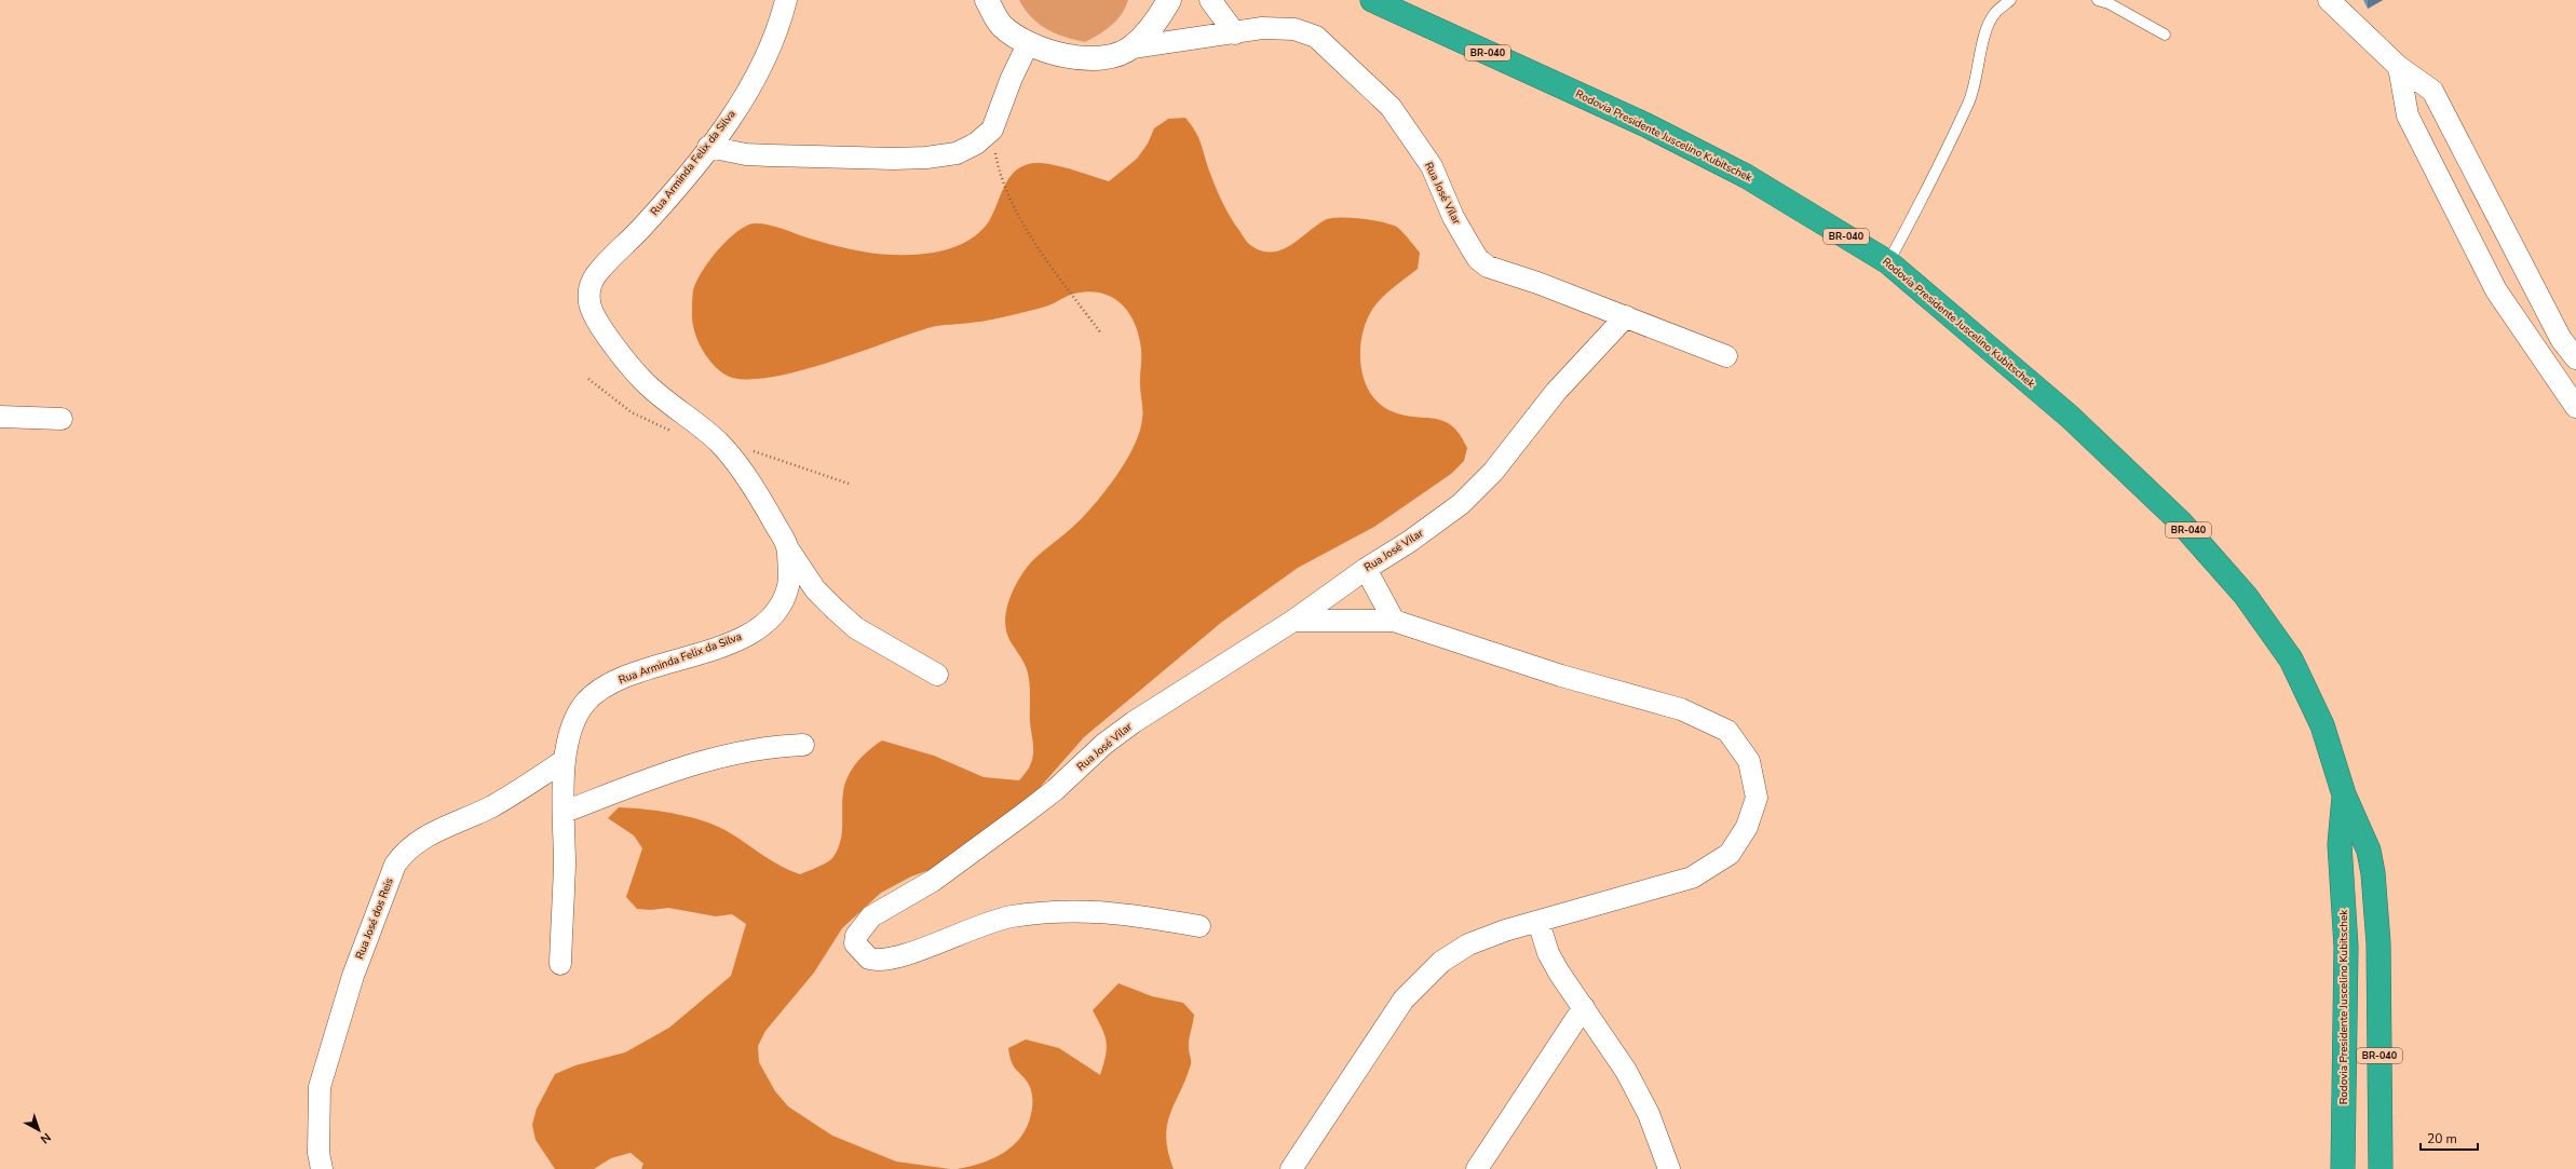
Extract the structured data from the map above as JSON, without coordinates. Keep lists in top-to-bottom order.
{
  "streets": {
    "highway": ["BR-040", "Rodovia Presidente Juscelino Kubitschek"],
    "street": ["Rua Arminda Felix da Silva", "Rua José Vilar", "Rua José dos Reis"]
  },
  "crossings": [
    ["Rua Arminda Felix da Silva", "Rua José dos Reis"]
  ],
  "scale_bar": "20 m",
  "north": "bottom right"
}
